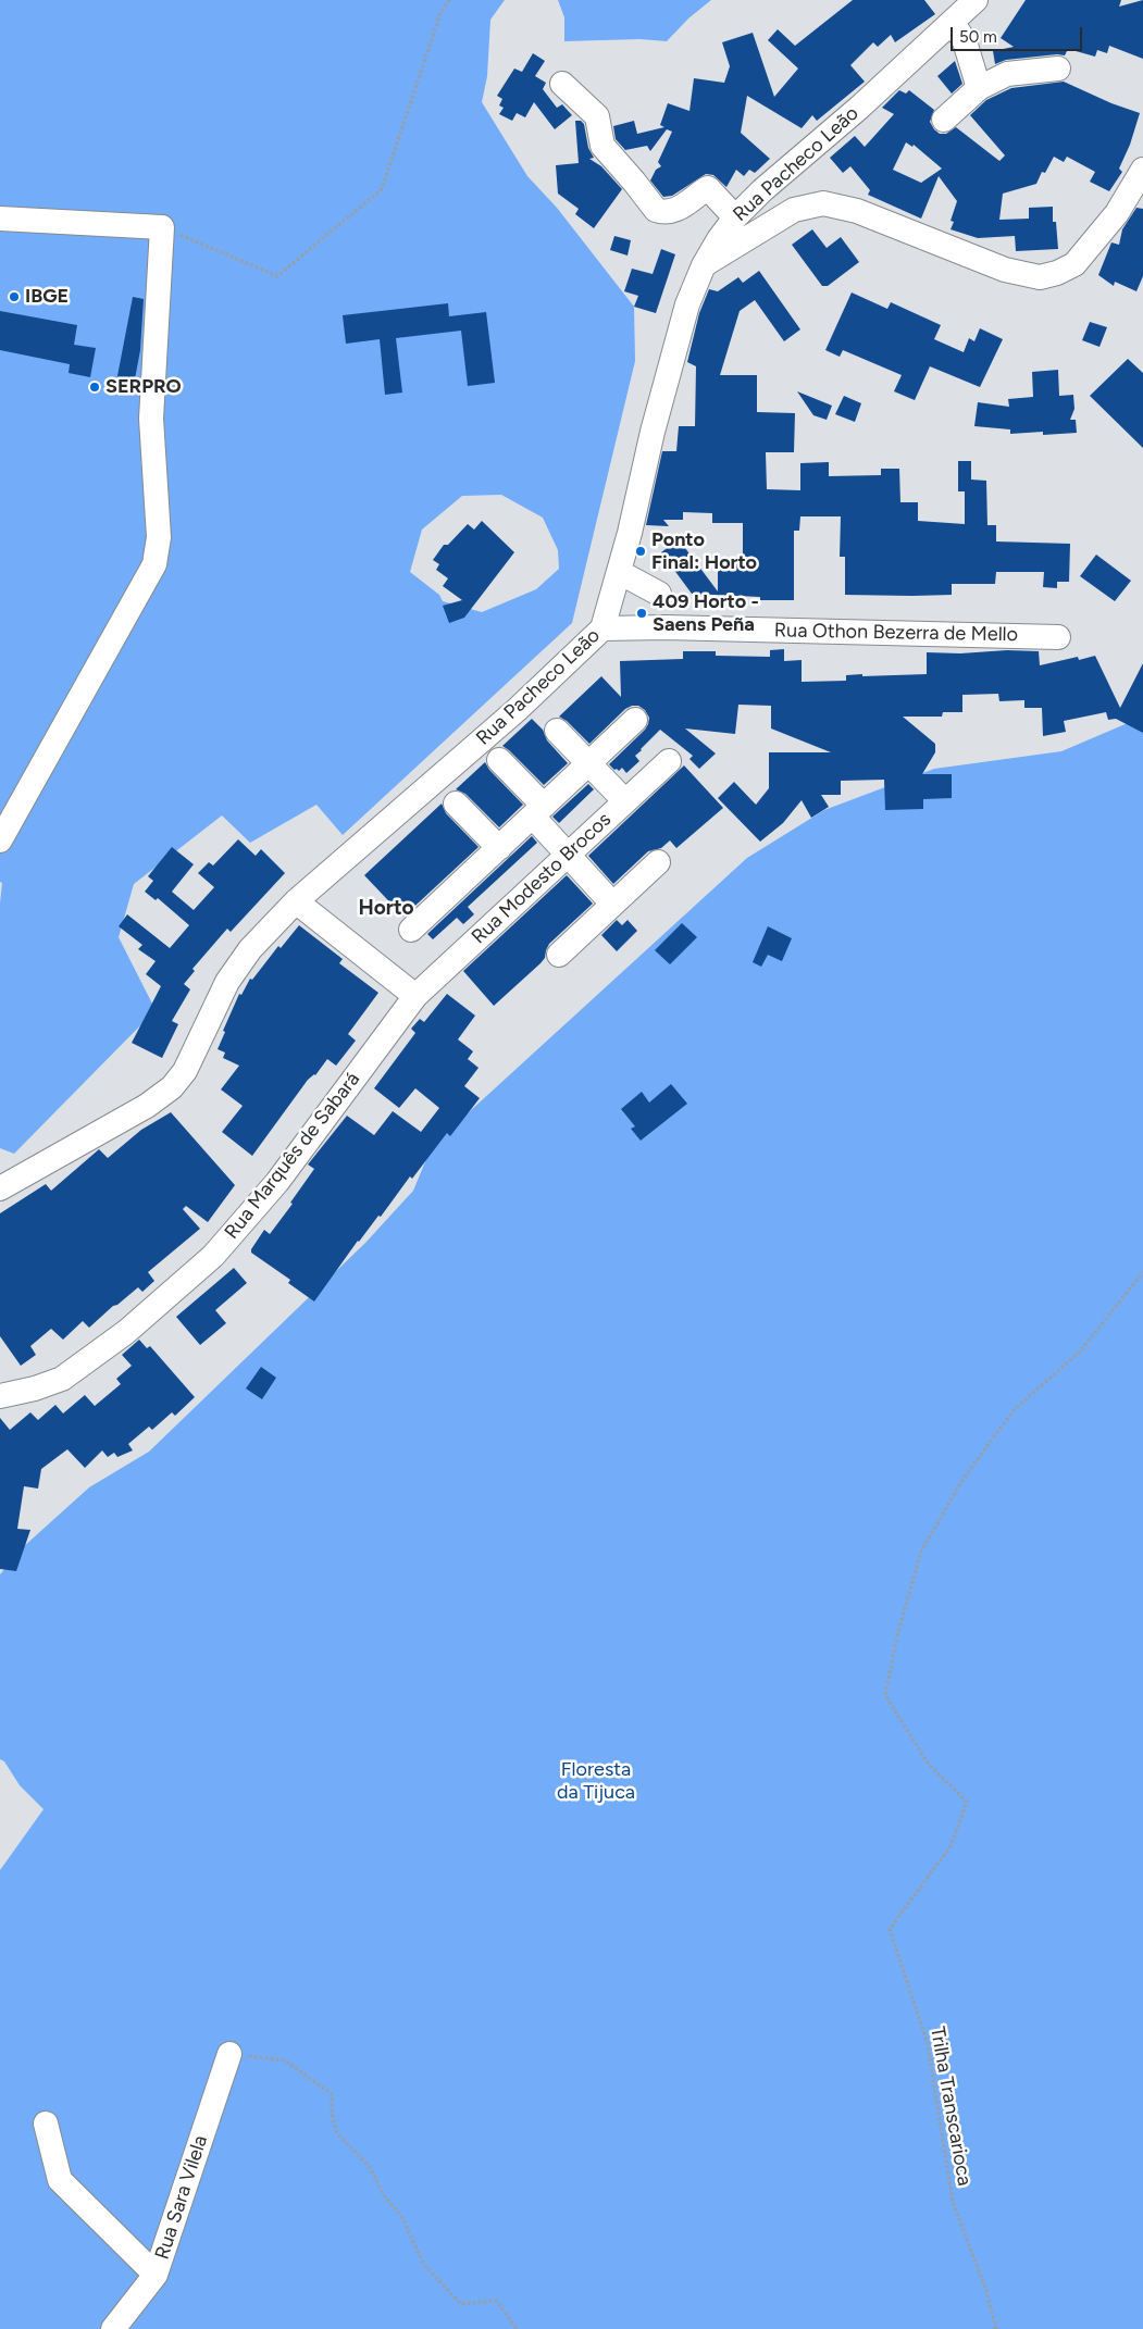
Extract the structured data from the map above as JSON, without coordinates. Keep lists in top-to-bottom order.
{
  "streets": {
    "street": [
      "Rua Pacheco Leão",
      "Rua Othon Bezerra de Mello",
      "Rua Modesto Brocos",
      "Rua Marquês de Sabará",
      "Rua Sara Vilela"
    ],
    "path": ["Trilha Transcarioca"]
  },
  "crossings": [
    ["Rua Pacheco Leão", "Rua Othon Bezerra de Mello"],
    ["Rua Modesto Brocos", "Rua Marquês de Sabará"]
  ],
  "districts": ["Horto"],
  "parks": ["Floresta da Tijuca"],
  "places": [
    "IBGE",
    "SERPRO",
    "Ponto Final: Horto",
    "409 Horto - Saens Peña"
  ],
  "scale_bar": "50 m"
}
